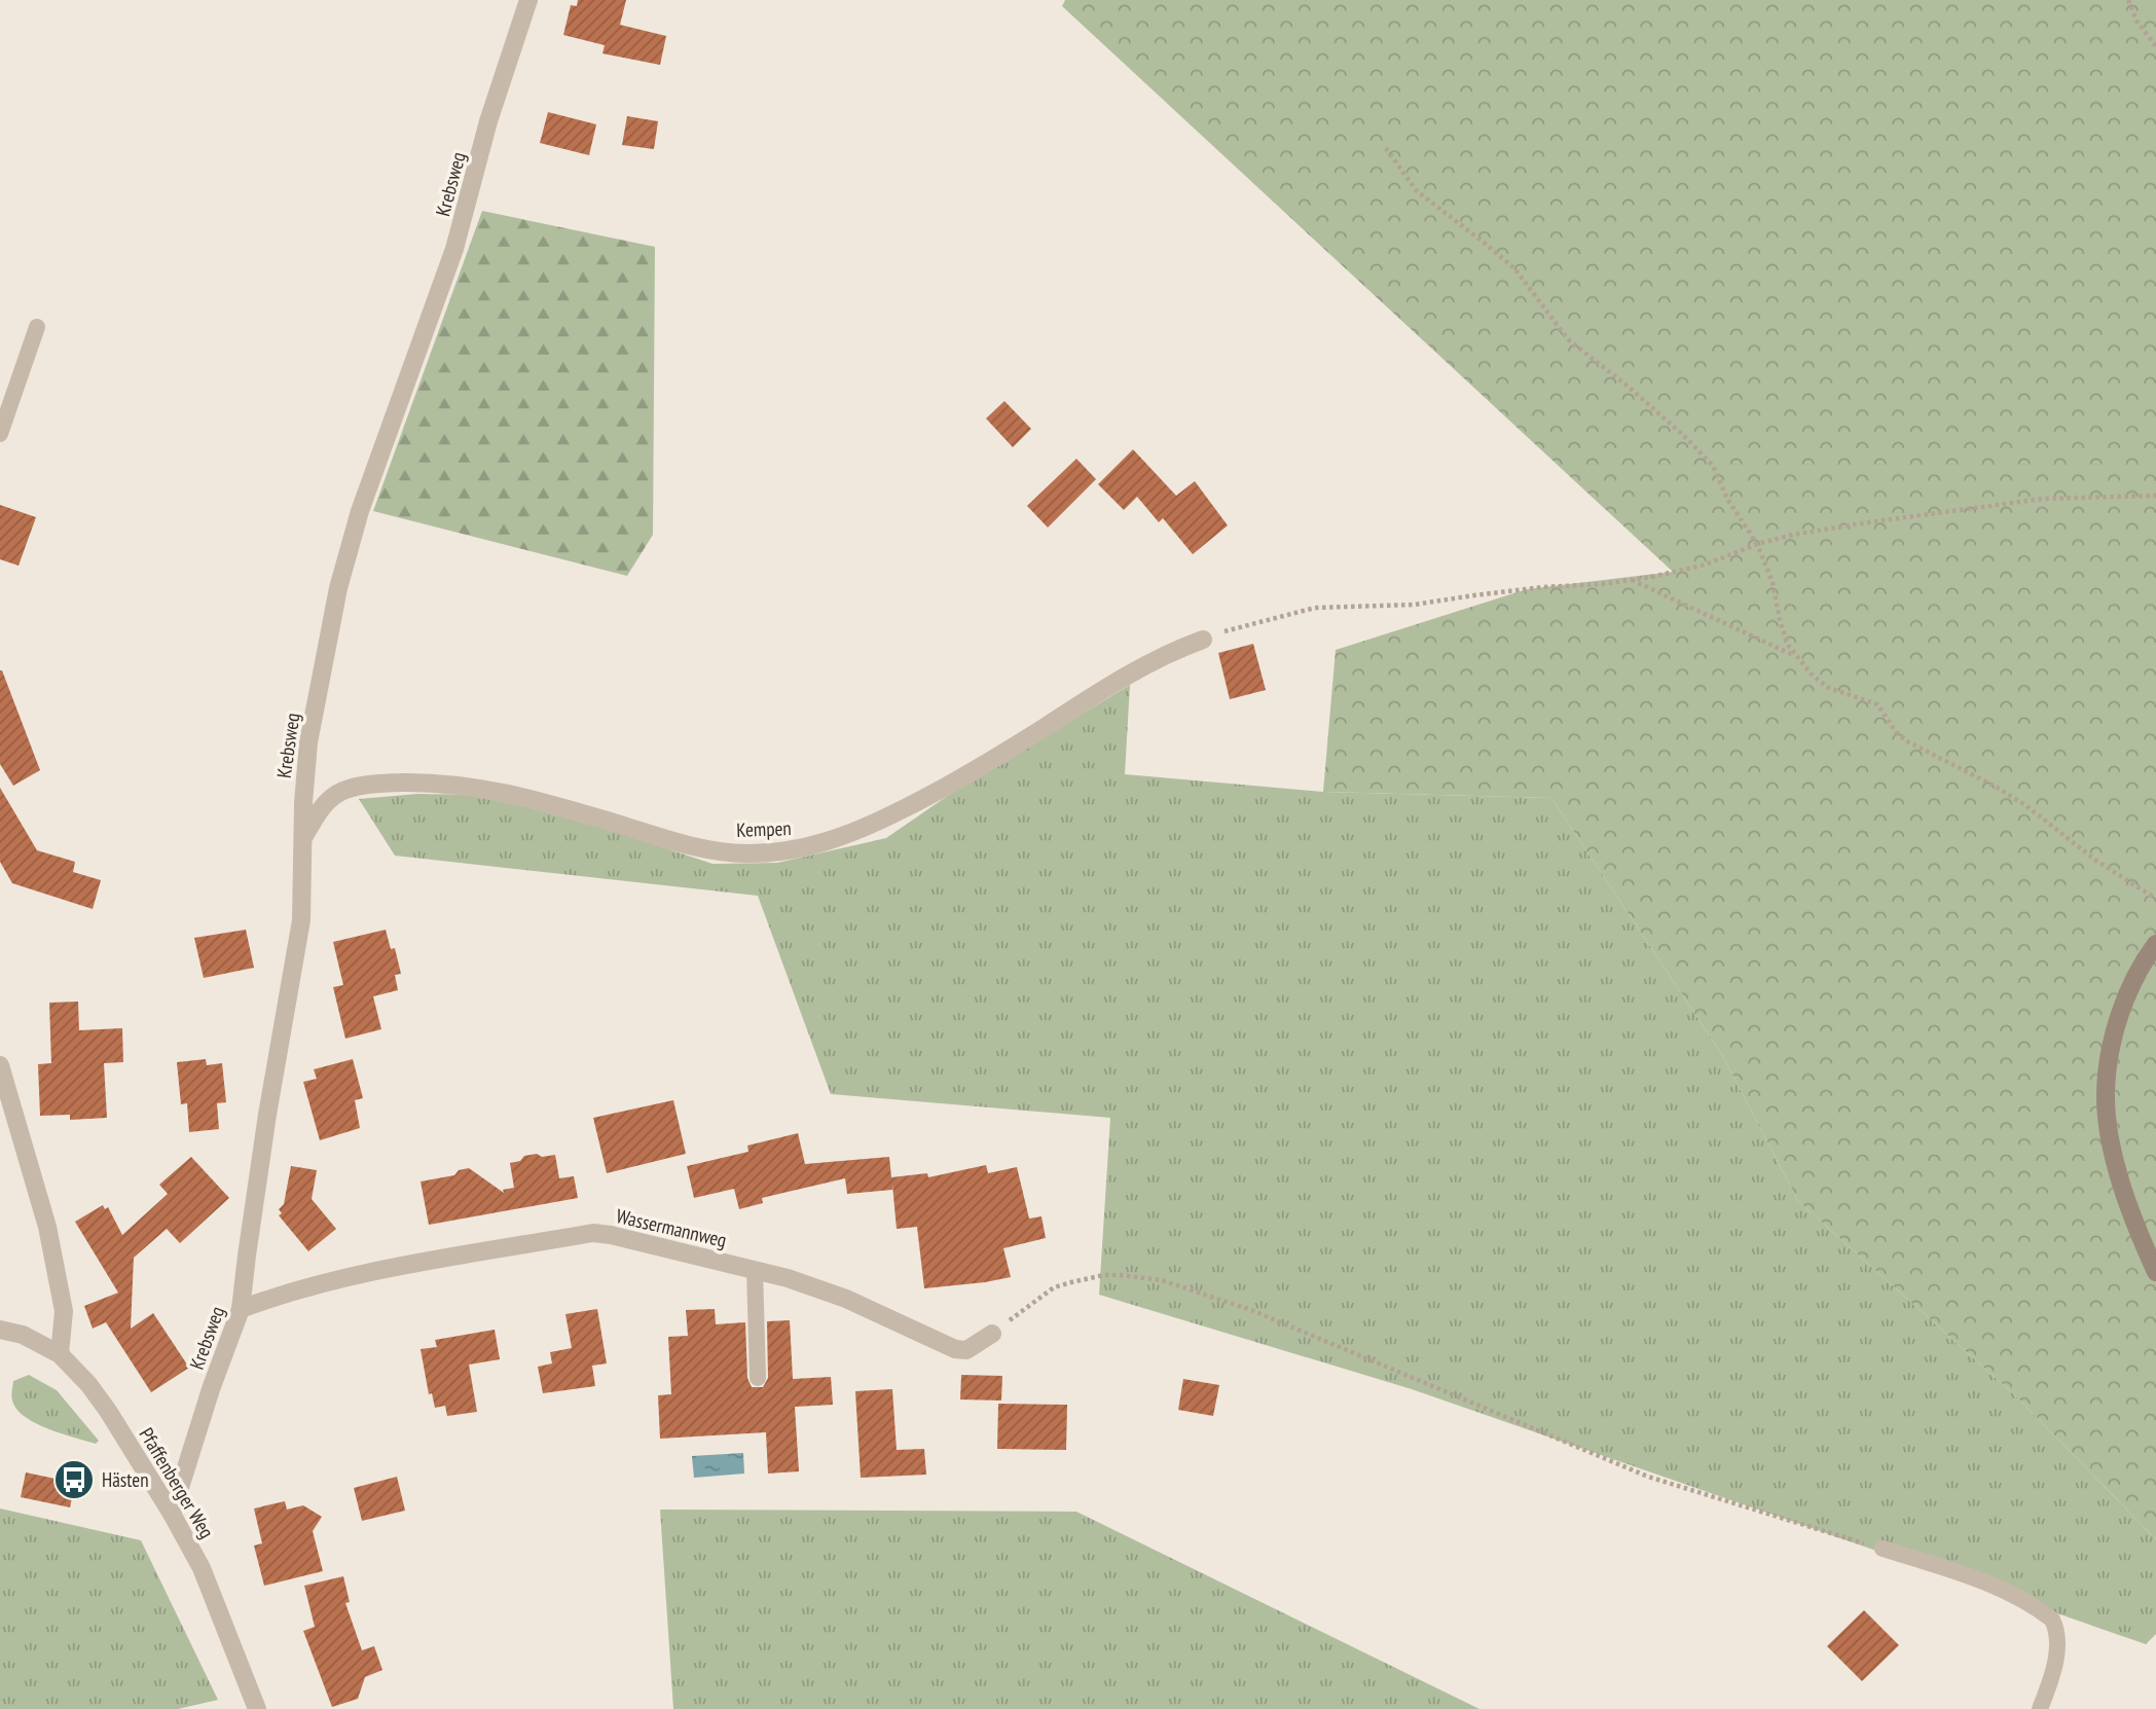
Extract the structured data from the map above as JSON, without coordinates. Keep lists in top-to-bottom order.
{
  "streets": {
    "street": [
      "Krebsweg",
      "Kempen",
      "Wassermannweg",
      "Pfaffenberger Weg"
    ]
  },
  "crossings": [
    ["Krebsweg", "Kempen"],
    ["Krebsweg", "Wassermannweg"],
    ["Krebsweg", "Pfaffenberger Weg"]
  ],
  "places": {
    "bus stop": ["Hästen"]
  }
}
